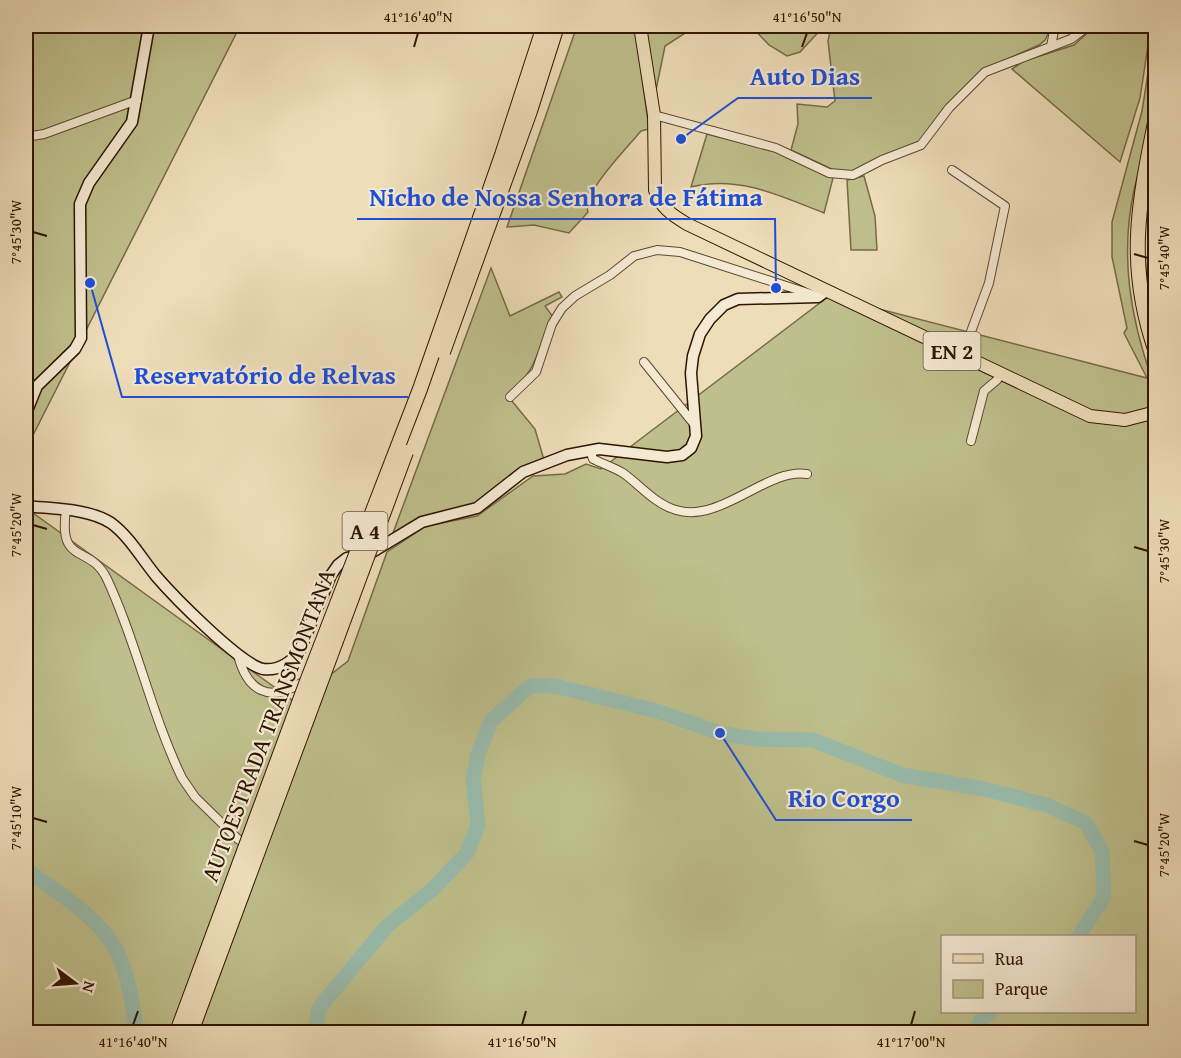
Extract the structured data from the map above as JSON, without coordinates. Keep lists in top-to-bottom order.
{
  "streets": {
    "highway": ["A 4", "AUTOESTRADA TRANSMONTANA"],
    "main road": ["EN 2"]
  },
  "places": [
    "Auto Dias",
    "Reservatório de Relvas",
    "Nicho de Nossa Senhora de Fátima",
    "Rio Corgo"
  ],
  "legend": ["Rua", "Parque"],
  "north": "right",
  "coordinates": [
    "41°16'40\"N",
    "41°16'50\"N",
    "7°45'30\"W",
    "7°45'40\"W",
    "7°45'20\"W",
    "7°45'10\"W",
    "41°17'00\"N"
  ]
}
